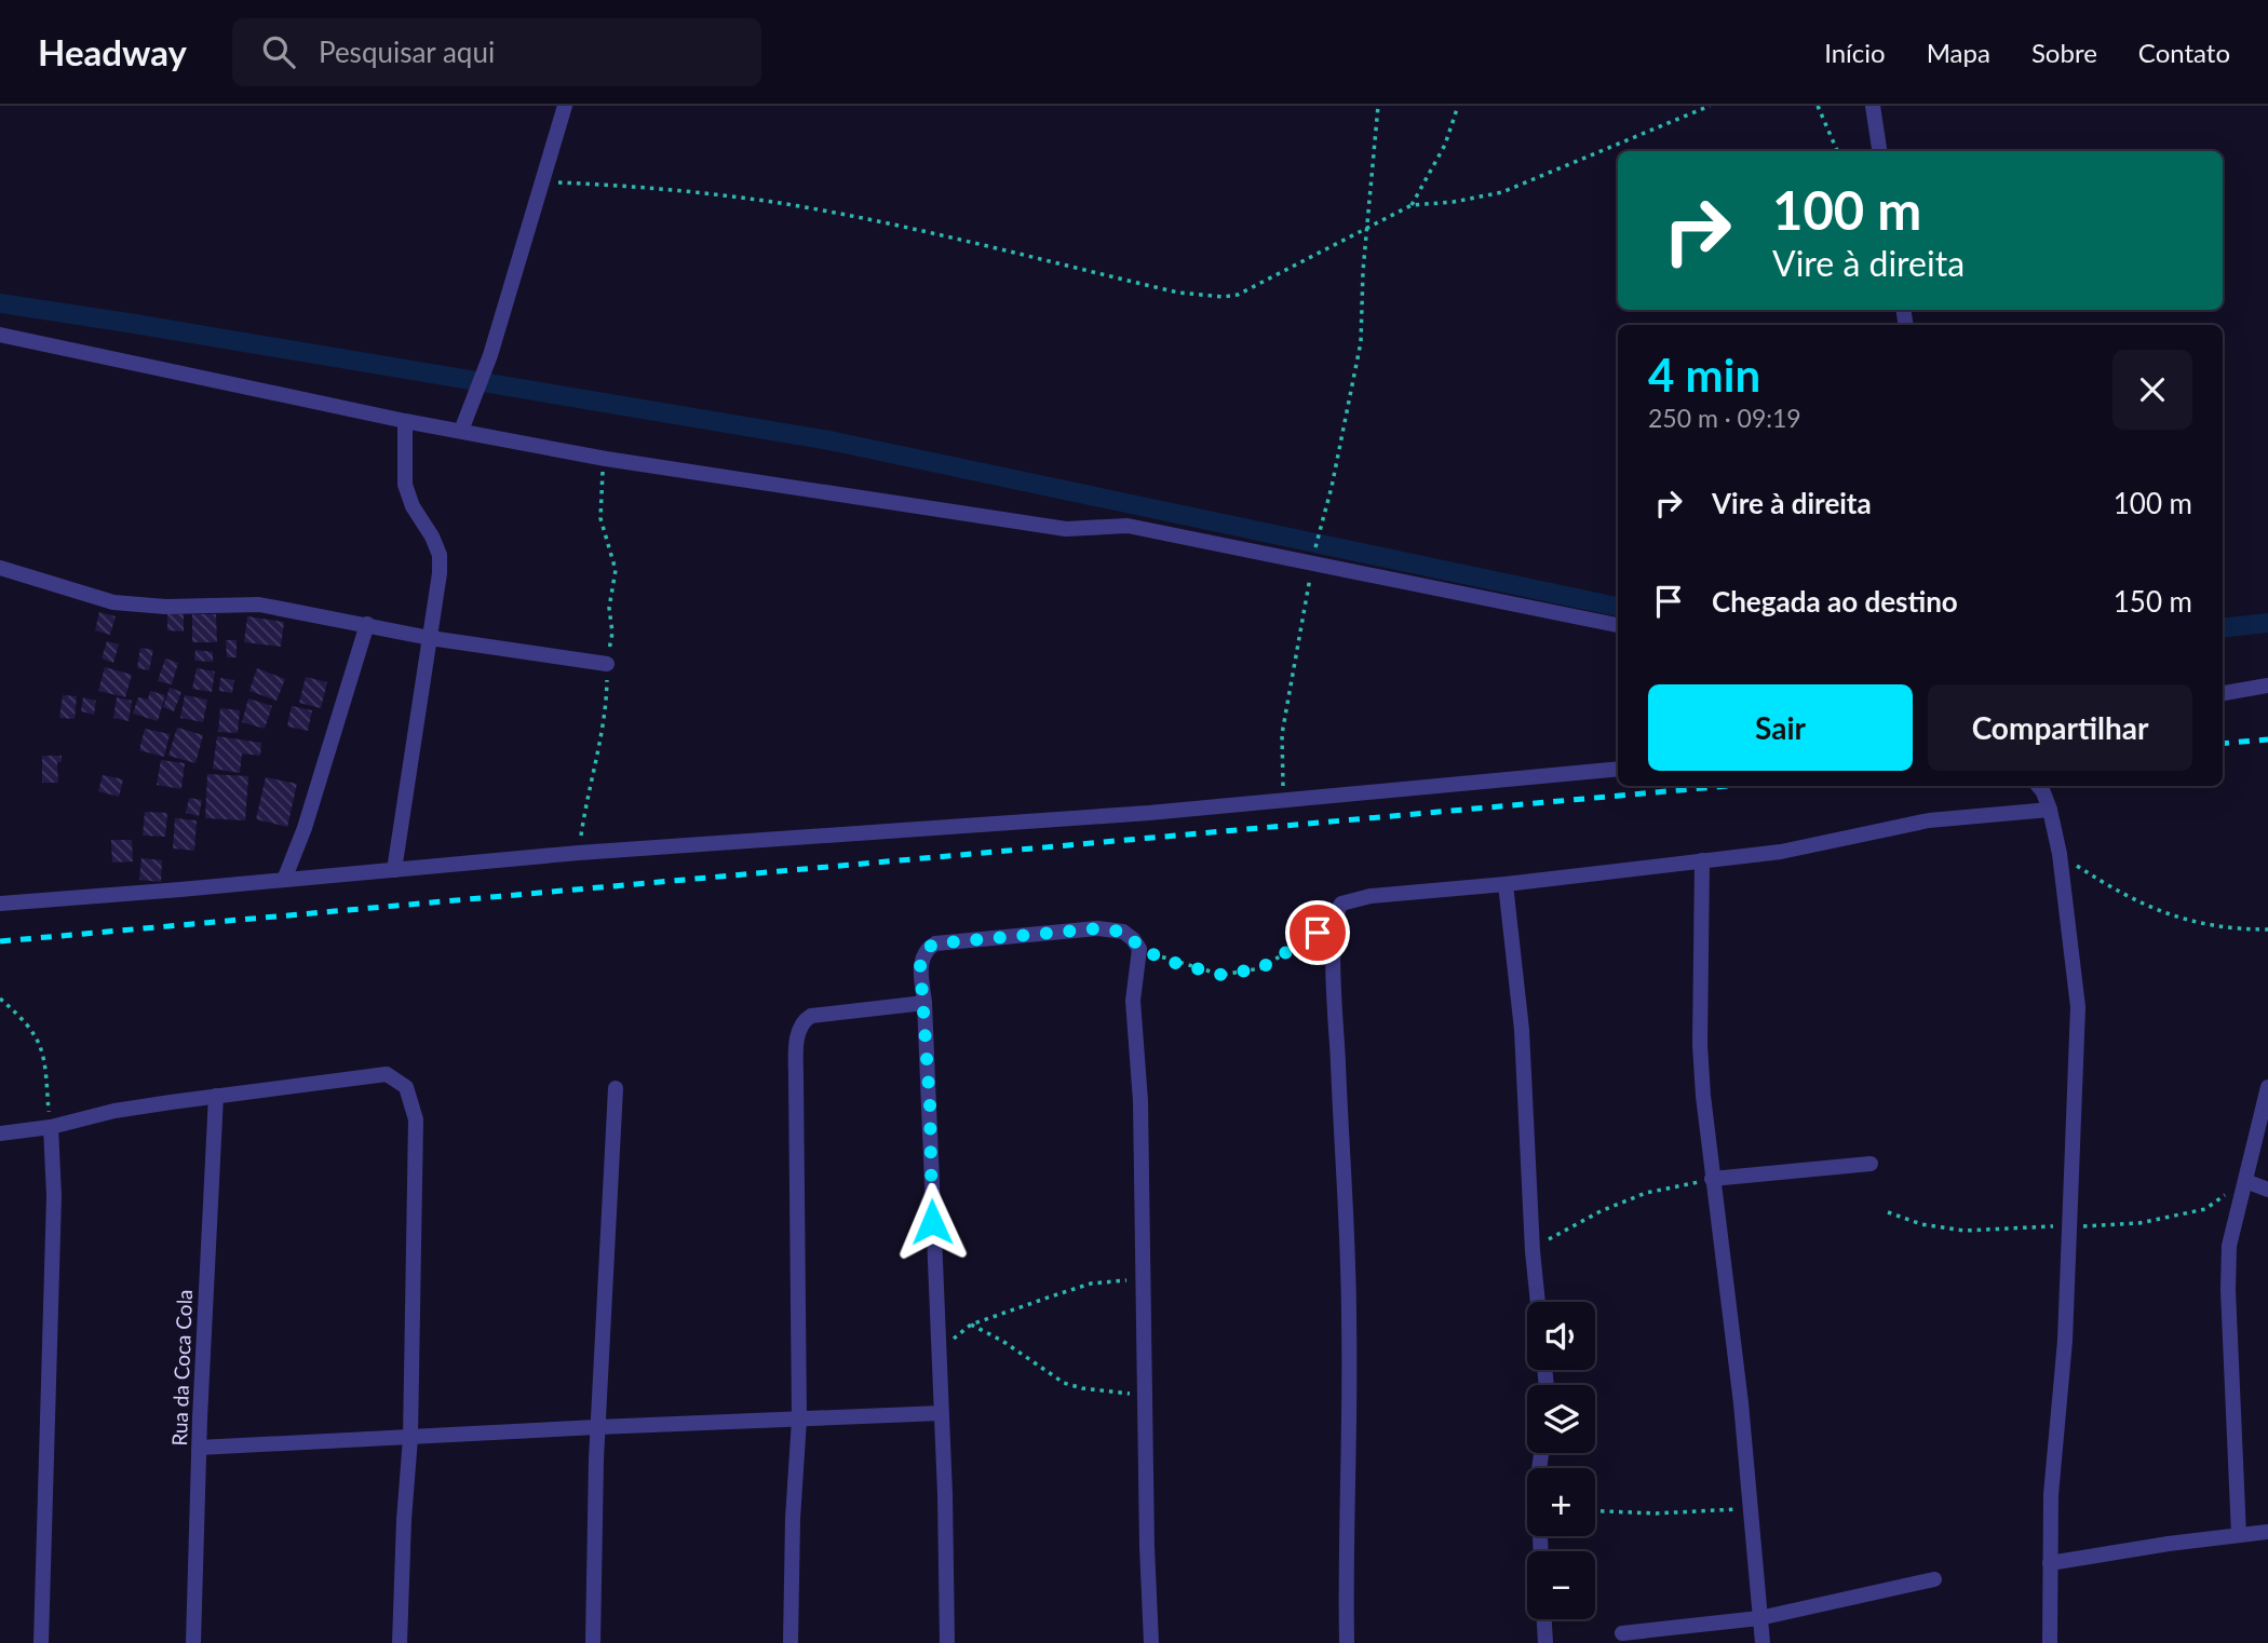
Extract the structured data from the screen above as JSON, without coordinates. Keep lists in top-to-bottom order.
{
  "streets": {
    "street": ["Rua da Coca Cola"]
  },
  "page": {
    "header": "Headway",
    "search": "Pesquisar aqui",
    "nav": [
      "Início",
      "Mapa",
      "Sobre",
      "Contato"
    ],
    "turn": ["100 m", "Vire à direita"],
    "heading": ["4 min", "250 m · 09:19"],
    "list": [
      {
        "name": "Vire à direita",
        "value": "100 m"
      },
      {
        "name": "Chegada ao destino",
        "value": "150 m"
      }
    ],
    "buttons": ["Sair", "Compartilhar"],
    "map_buttons": ["+", "−"]
  }
}
